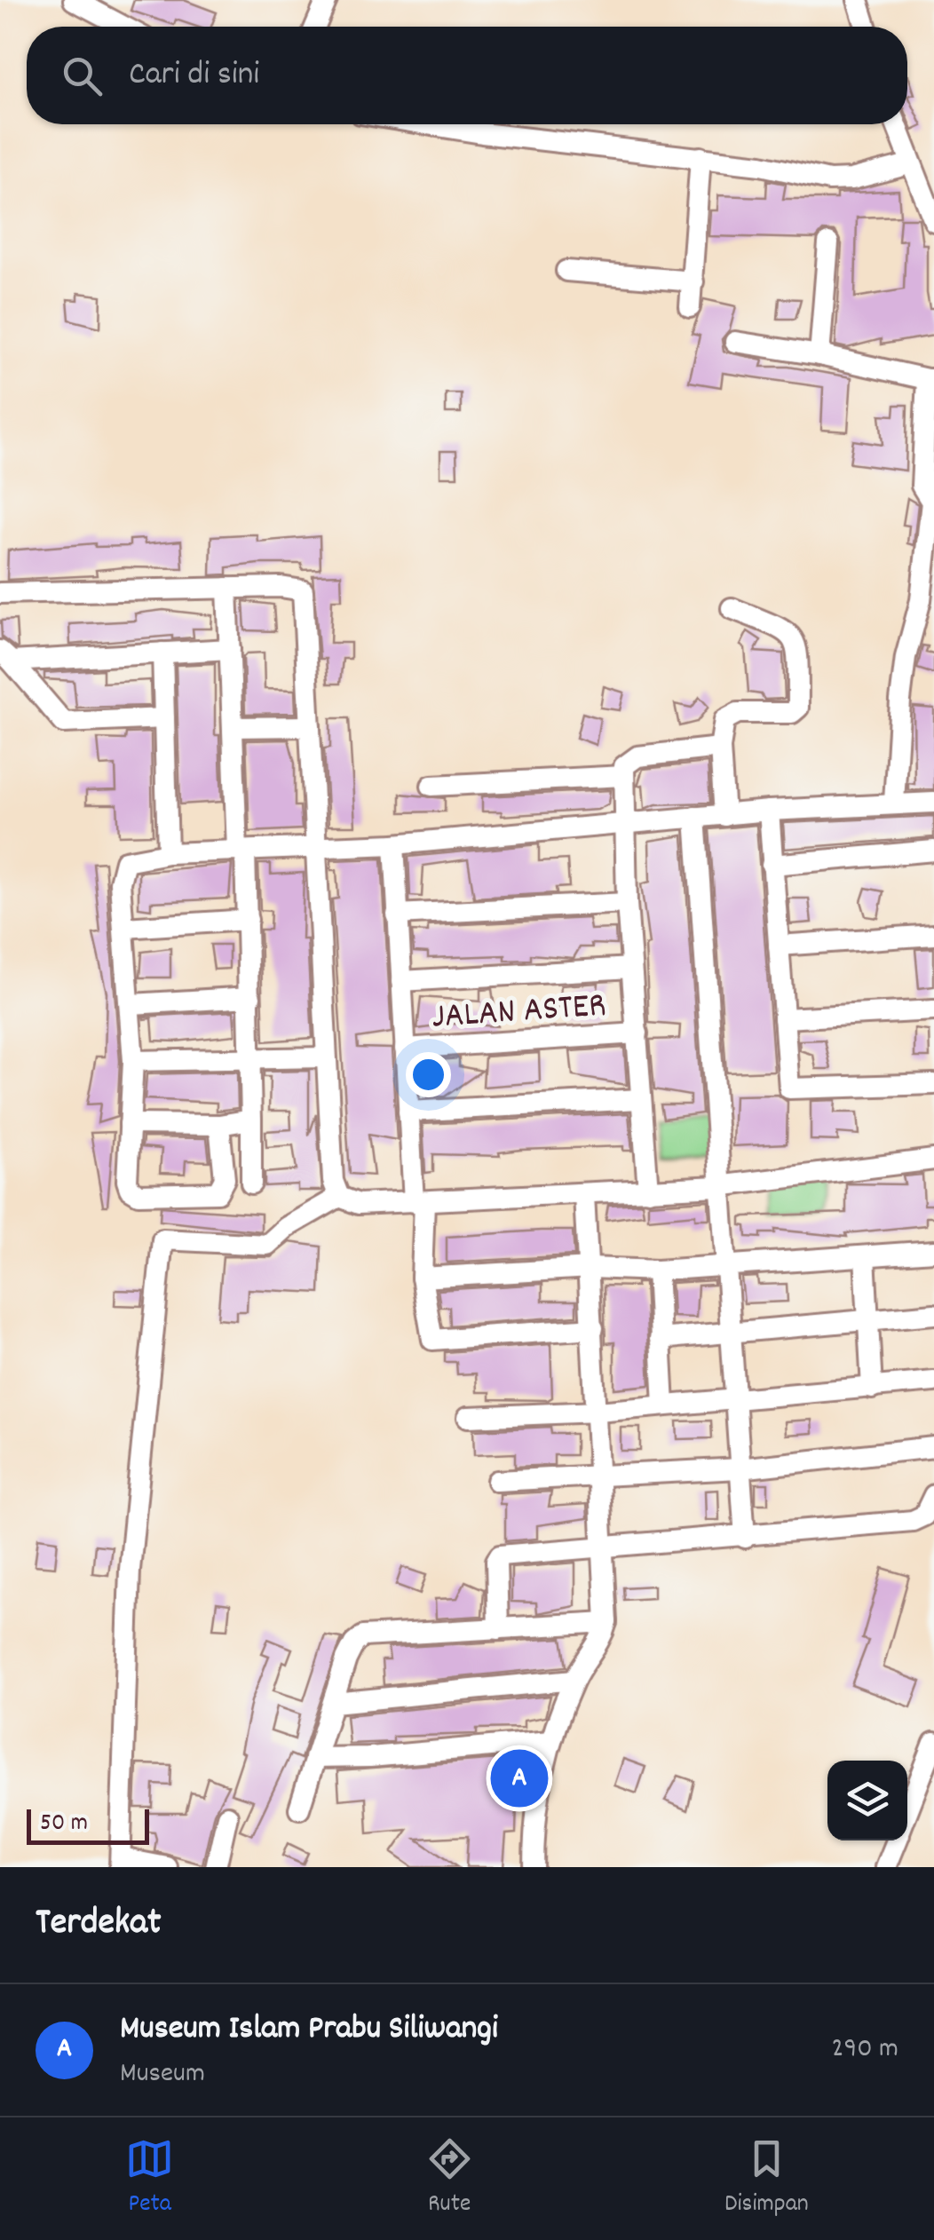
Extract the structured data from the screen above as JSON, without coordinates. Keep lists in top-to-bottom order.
{
  "streets": {
    "street": ["JALAN ASTER"]
  },
  "scale_bar": "50 m",
  "page": {
    "search": "Cari di sini",
    "pins": "A",
    "scale": "50 m",
    "heading": "Terdekat",
    "list": [
      {
        "mark": "A",
        "name": "Museum Islam Prabu Siliwangi",
        "note": "Museum",
        "value": "290 m"
      }
    ],
    "nav": ["Peta", "Rute", "Disimpan"]
  }
}
